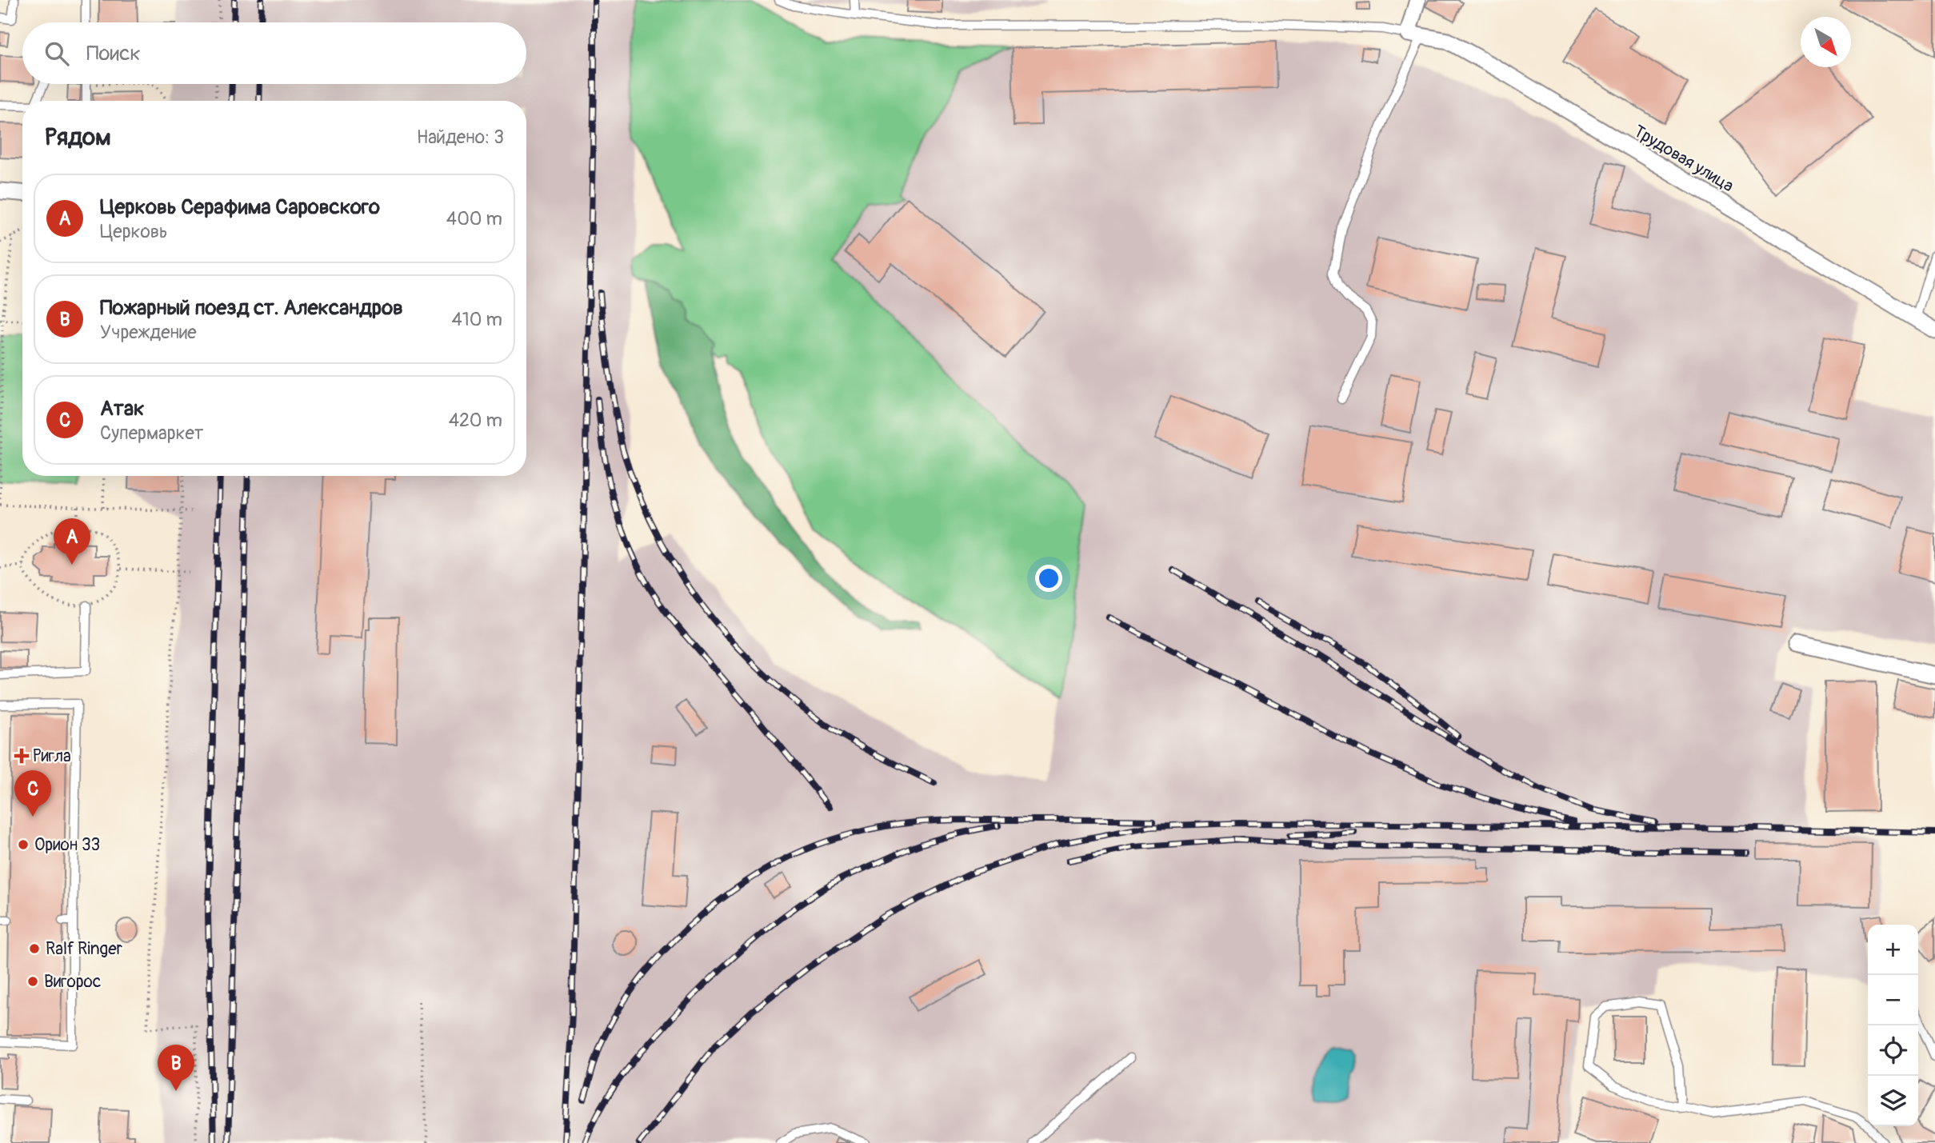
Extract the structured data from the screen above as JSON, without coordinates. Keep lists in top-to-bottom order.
{
  "streets": {
    "street": ["Трудовая улица"]
  },
  "places": {
    "health": ["Ригла"],
    "other": ["Орион 33", "Ralf Ringer", "Вигорос"]
  },
  "north": "bottom right",
  "page": {
    "search": "Поиск",
    "heading": ["Рядом", "Найдено: 3"],
    "list": [
      {
        "mark": "A",
        "name": "Церковь Серафима Саровского",
        "note": "Церковь",
        "value": "400 m"
      },
      {
        "mark": "B",
        "name": "Пожарный поезд ст. Александров",
        "note": "Учреждение",
        "value": "410 m"
      },
      {
        "mark": "C",
        "name": "Атак",
        "note": "Супермаркет",
        "value": "420 m"
      }
    ],
    "pins": ["A", "C", "B"],
    "map_buttons": ["+", "−"]
  }
}
